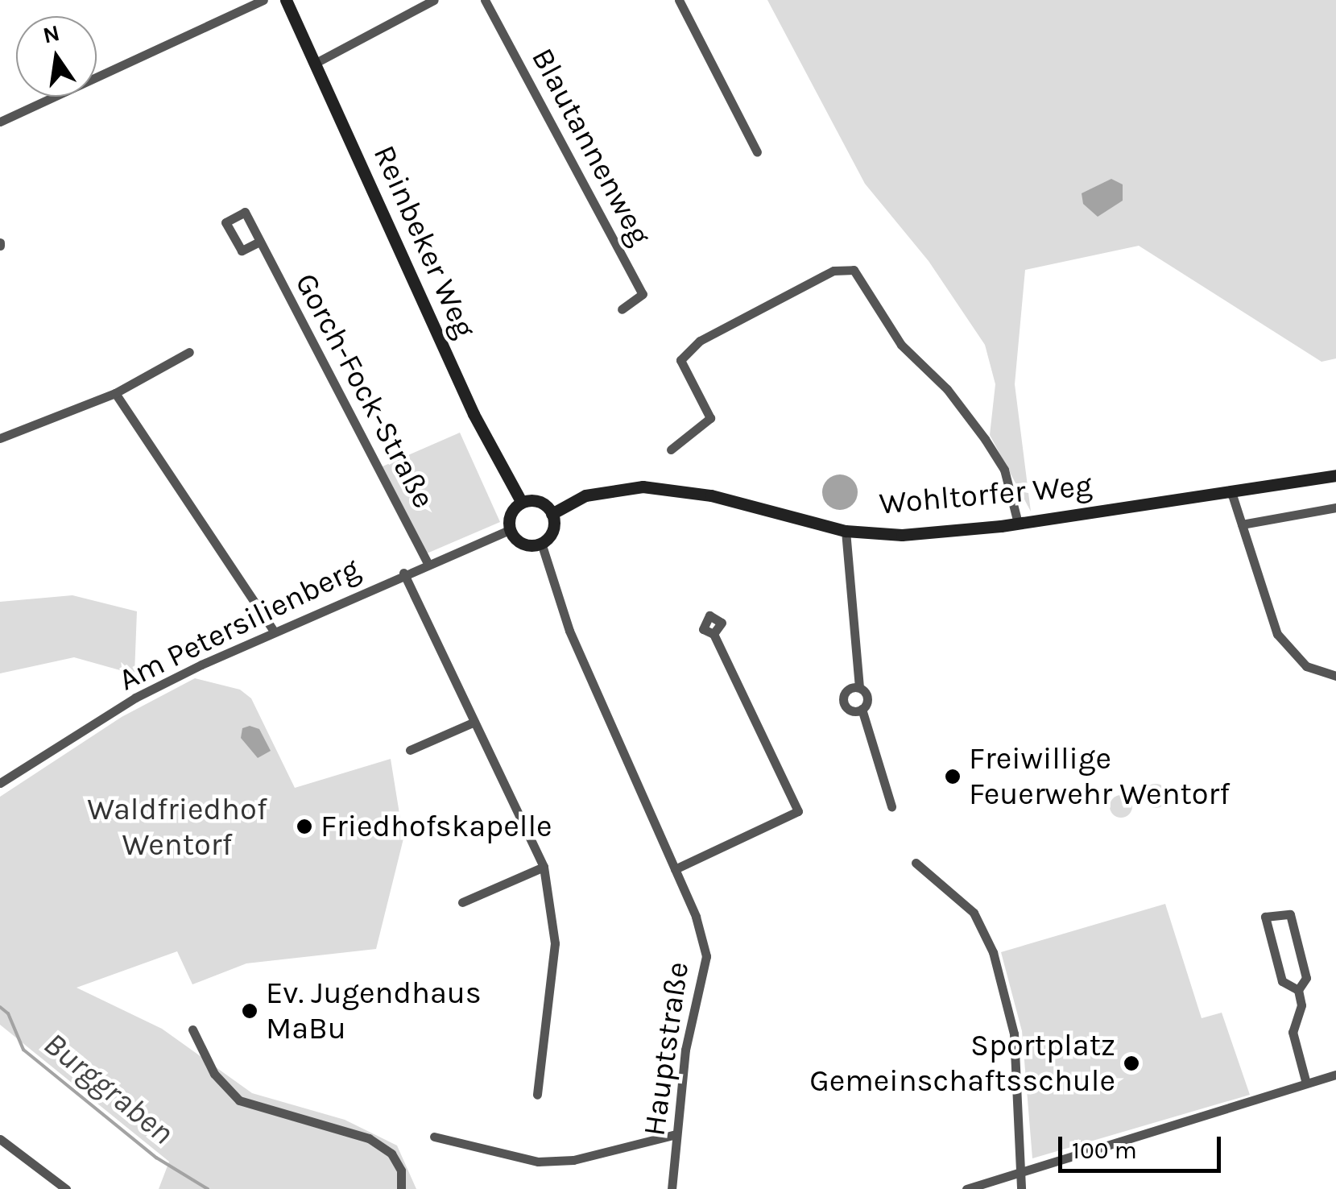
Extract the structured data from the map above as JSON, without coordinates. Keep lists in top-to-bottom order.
{
  "streets": {
    "main road": ["Reinbeker Weg", "Wohltorfer Weg"],
    "street": [
      "Blautannenweg",
      "Gorch-Fock-Straße",
      "Am Petersilienberg",
      "Hauptstraße"
    ]
  },
  "crossings": [
    ["Reinbeker Weg", "Wohltorfer Weg"],
    ["Reinbeker Weg", "Am Petersilienberg"],
    ["Gorch-Fock-Straße", "Am Petersilienberg"],
    ["Wohltorfer Weg", "Am Petersilienberg"]
  ],
  "water": ["Burggraben"],
  "parks": ["Waldfriedhof Wentorf"],
  "places": [
    "Freiwillige Feuerwehr Wentorf",
    "Friedhofskapelle",
    "Ev. Jugendhaus MaBu",
    "Sportplatz Gemeinschaftsschule"
  ],
  "scale_bar": "100 m",
  "north": "top"
}
